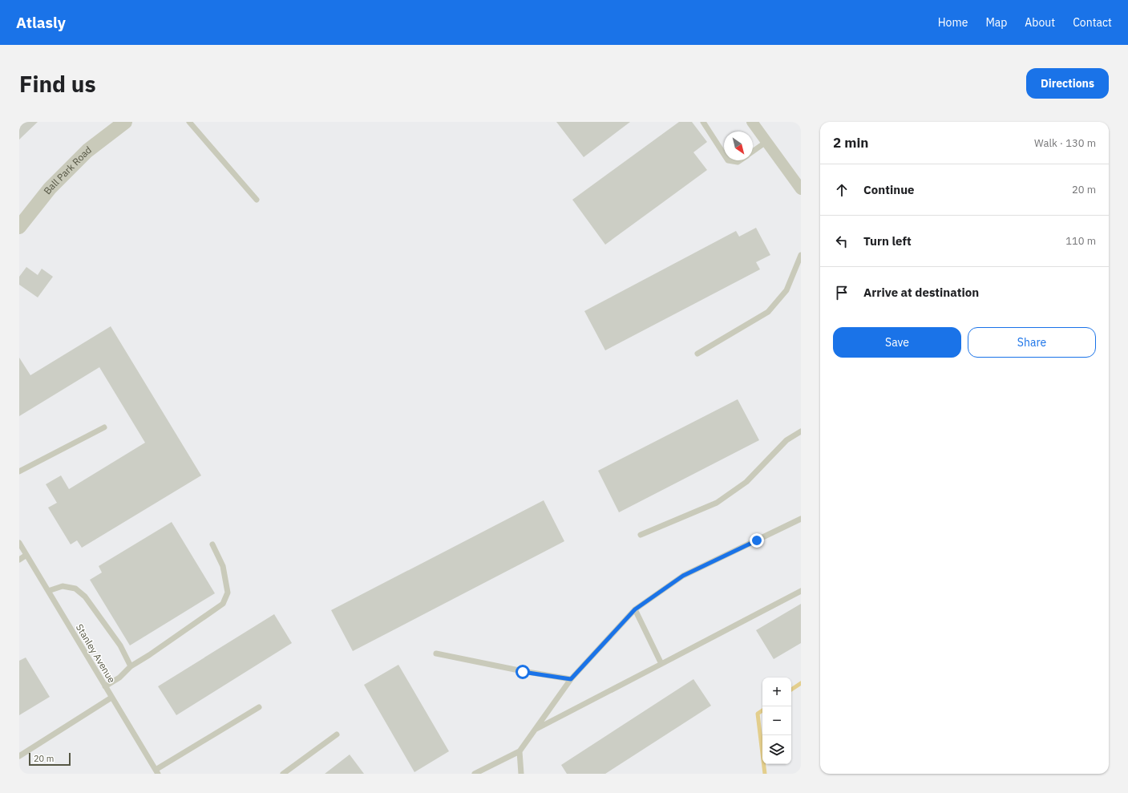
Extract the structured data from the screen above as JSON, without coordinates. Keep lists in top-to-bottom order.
{
  "streets": {
    "street": ["Ball Park Road"],
    "lane": ["Stanley Avenue"]
  },
  "scale_bar": "20 m",
  "north": "bottom right",
  "page": {
    "header": "Atlasly",
    "nav": [
      "Home",
      "Map",
      "About",
      "Contact"
    ],
    "buttons": [
      "Directions",
      ["Save", "Share"]
    ],
    "title": "Find us",
    "heading": ["2 min", "Walk · 130 m"],
    "list": [
      ["Continue", "20 m"],
      ["Turn left", "110 m"],
      "Arrive at destination"
    ],
    "map_buttons": ["+", "−"],
    "scale": "20 m"
  }
}
